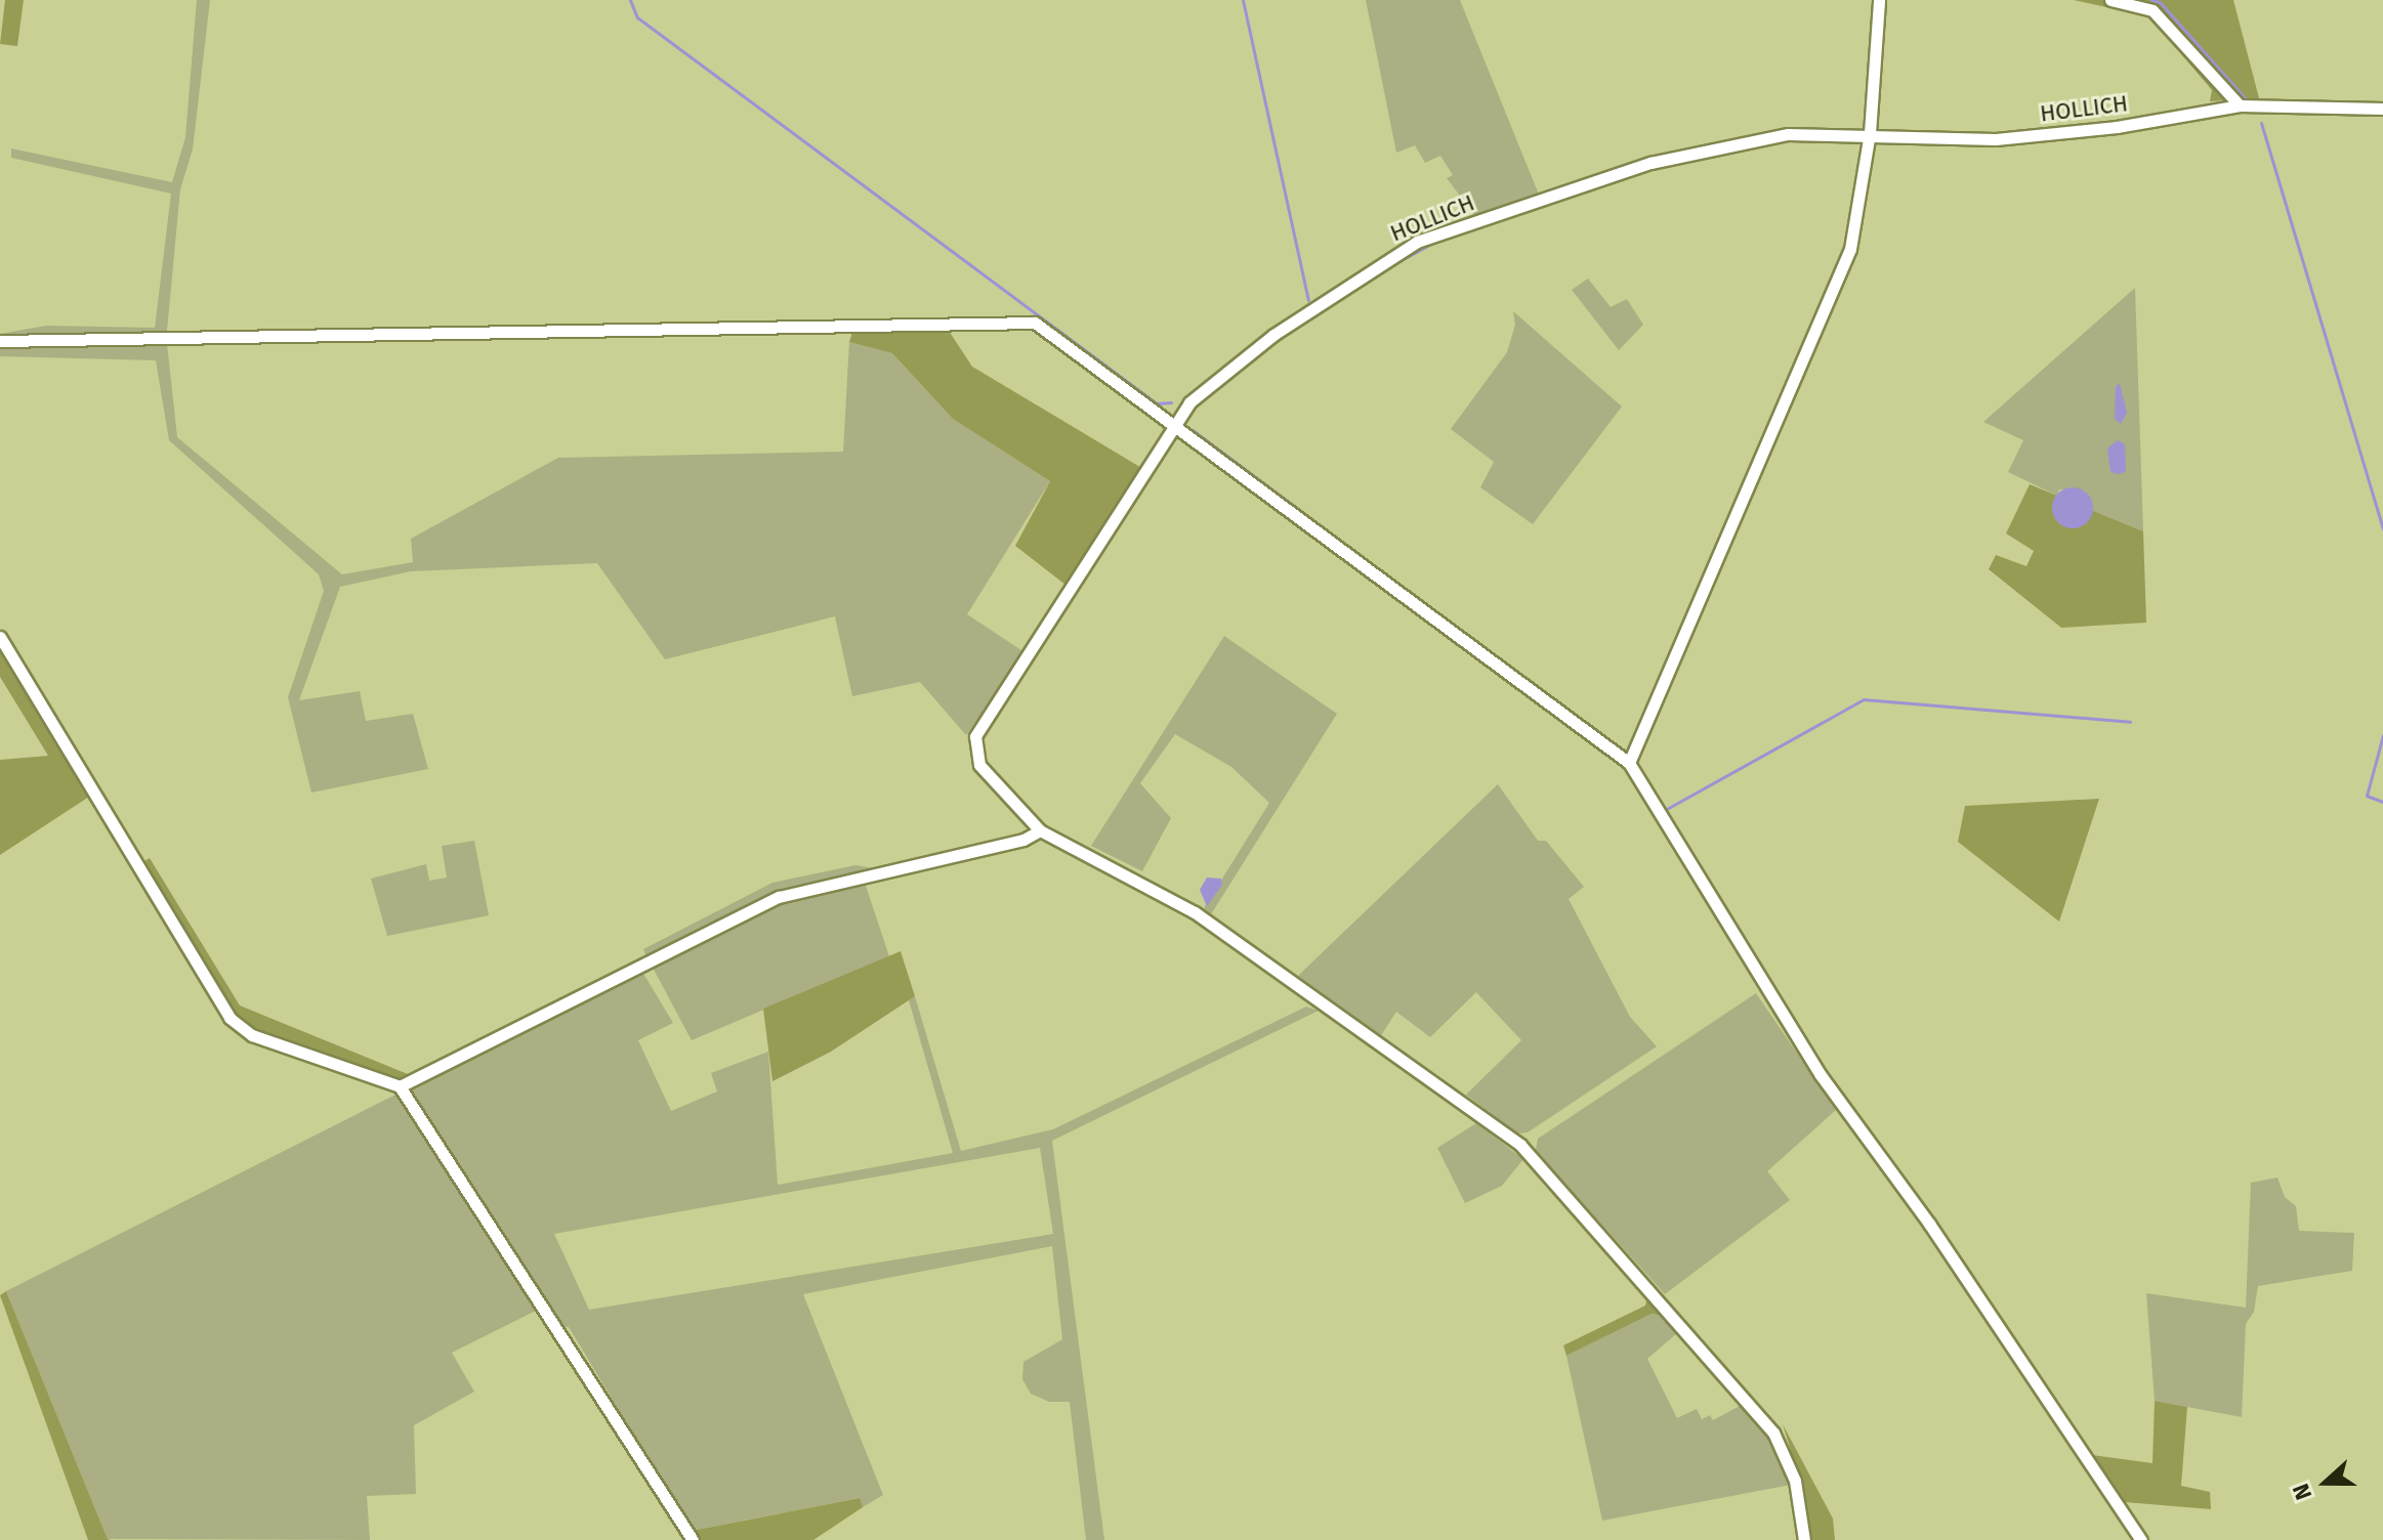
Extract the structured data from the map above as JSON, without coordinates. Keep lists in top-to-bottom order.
{
  "streets": {
    "street": ["HOLLICH"]
  },
  "north": "left"
}
